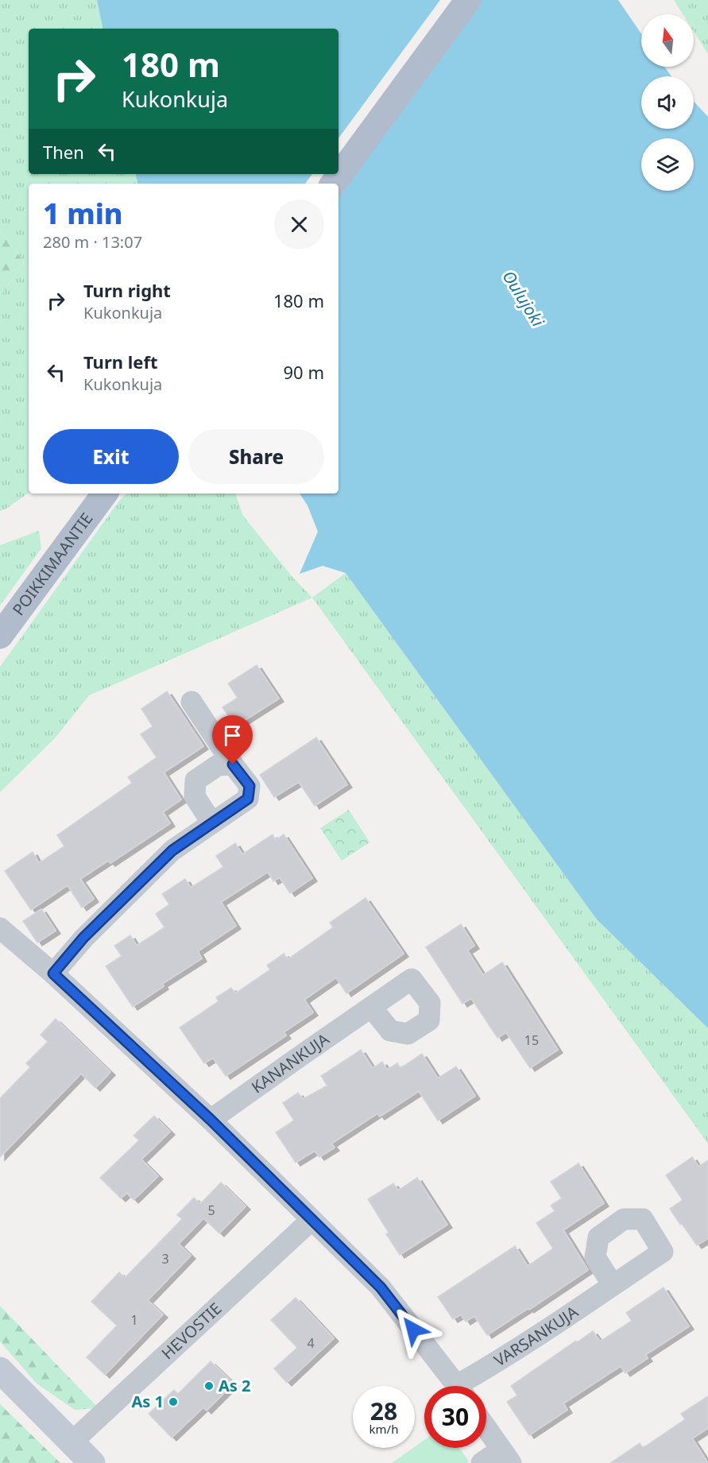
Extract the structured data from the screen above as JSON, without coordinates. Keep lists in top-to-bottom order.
{
  "streets": {
    "main road": ["POIKKIMAANTIE"],
    "street": ["KANANKUJA", "HEVOSTIE", "VARSANKUJA"]
  },
  "water": ["Oulujoki"],
  "places": ["As 2", "As 1"],
  "house_numbers": [
    "15",
    "5",
    "3",
    "1",
    "4"
  ],
  "north": "top",
  "page": {
    "turn": ["180 m", "Kukonkuja"],
    "then": "Then",
    "heading": ["1 min", "280 m · 13:07"],
    "list": [
      {
        "name": "Turn right",
        "note": "Kukonkuja",
        "value": "180 m"
      },
      {
        "name": "Turn left",
        "note": "Kukonkuja",
        "value": "90 m"
      }
    ],
    "buttons": ["Exit", "Share"],
    "speed": "28 km/h",
    "limit": "30"
  }
}
